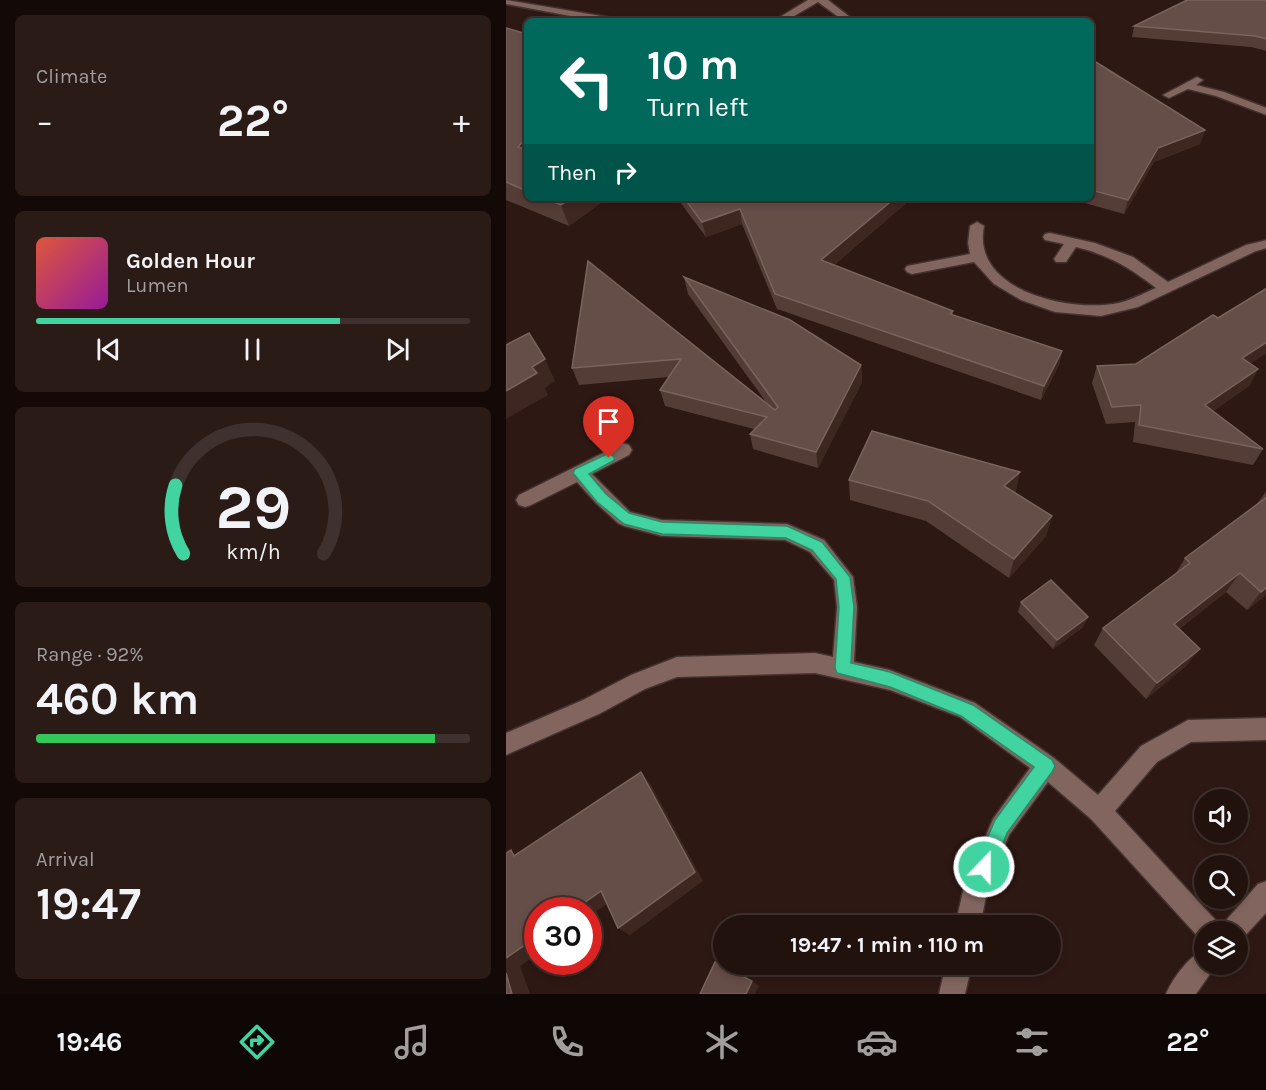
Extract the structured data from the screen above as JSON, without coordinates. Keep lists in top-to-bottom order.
{
  "page": {
    "tile": [
      "Climate",
      ["Range · 92%", "460 km"],
      ["Arrival", "19:47"]
    ],
    "turn": ["10 m", "Turn left"],
    "heat": ["−", "22°", "+"],
    "then": "Then",
    "song": ["Golden Hour", "Lumen"],
    "limit": "30",
    "trip": "19:47 · 1 min · 110 m",
    "tabs": ["19:46", "22°"],
    "gauge": ["29", "km/h"]
  }
}
